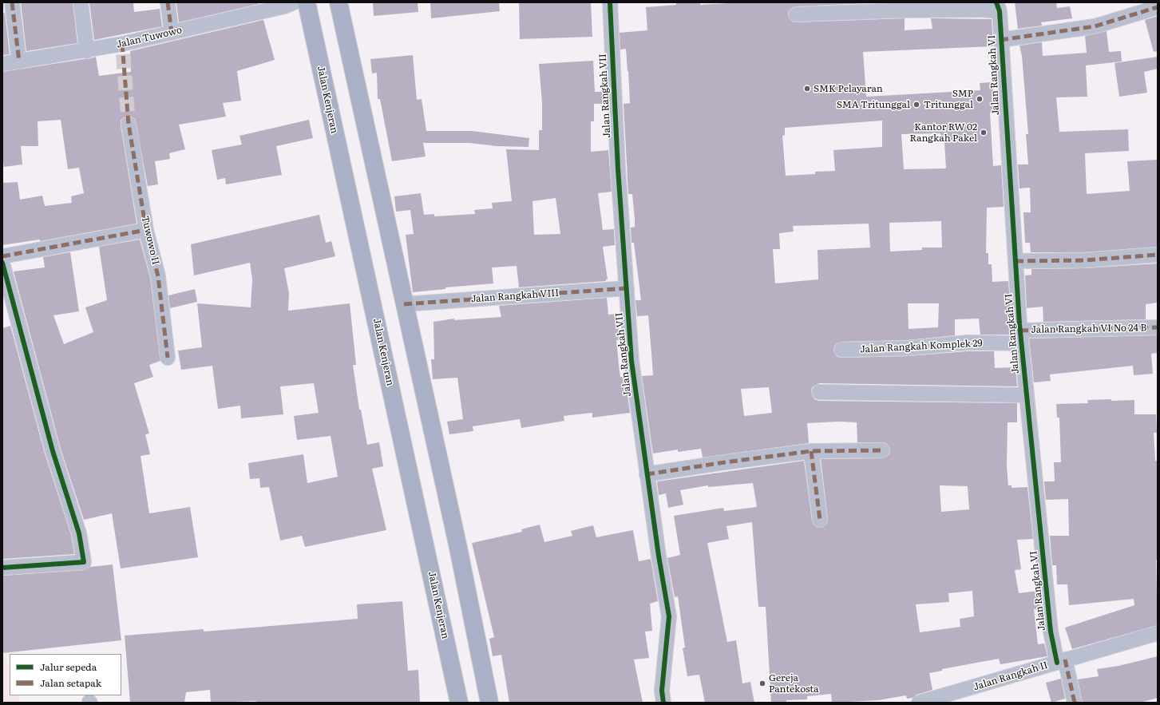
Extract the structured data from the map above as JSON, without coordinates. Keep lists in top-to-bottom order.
{
  "streets": {
    "highway": ["Jalan Kenjeran"],
    "street": [
      "Jalan Tuwowo",
      "Jalan Rangkah VI",
      "Jalan Rangkah VII",
      "Tuwowo II",
      "Jalan Rangkah VIII",
      "Jalan Rangkah VI No 24 B",
      "Jalan Rangkah Komplek 29",
      "Jalan Rangkah II"
    ]
  },
  "crossings": [
    ["Jalan Rangkah VI", "Jalan Rangkah VI No 24 B"],
    ["Jalan Rangkah VI", "Jalan Rangkah Komplek 29"],
    ["Jalan Rangkah VI", "Jalan Rangkah II"],
    ["Jalan Rangkah VII", "Jalan Rangkah VIII"],
    ["Jalan Rangkah VI No 24 B", "Jalan Rangkah Komplek 29"]
  ],
  "places": [
    "SMK Pelayaran",
    "SMP Tritunggal",
    "SMA Tritunggal",
    "Kantor RW 02 Rangkah Pakel",
    "Gereja Pantekosta"
  ],
  "legend": ["Jalur sepeda", "Jalan setapak"]
}
